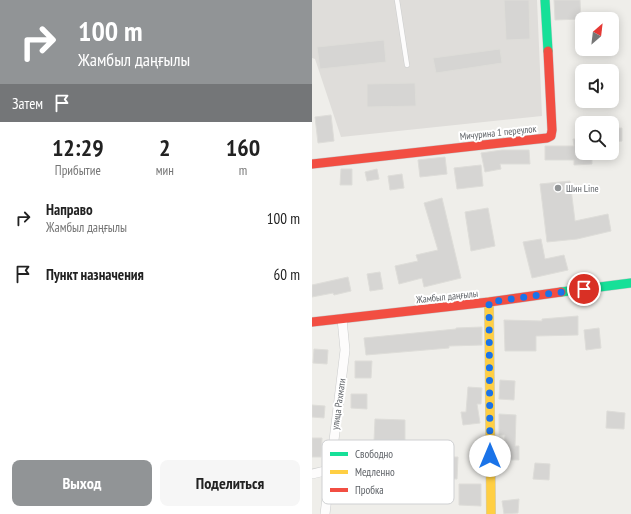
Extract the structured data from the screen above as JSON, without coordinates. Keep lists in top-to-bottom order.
{
  "streets": {
    "street": ["Мичурина 1 переулок", "Жамбыл даңғылы", "улица Рахмати"]
  },
  "crossings": [
    ["Жамбыл даңғылы", "улица Рахмати"]
  ],
  "places": ["Шин Line"],
  "legend": ["Свободно", "Медленно", "Пробка"],
  "north": "top right",
  "page": {
    "turn": ["100 m", "Жамбыл даңғылы"],
    "then": "Затем",
    "eta": [
      "12:29",
      "Прибытие",
      "2",
      "мин",
      "160",
      "m"
    ],
    "list": [
      {
        "name": "Направо",
        "note": "Жамбыл даңғылы",
        "value": "100 m"
      },
      {
        "name": "Пункт назначения",
        "value": "60 m"
      }
    ],
    "buttons": ["Выход", "Поделиться"]
  }
}
